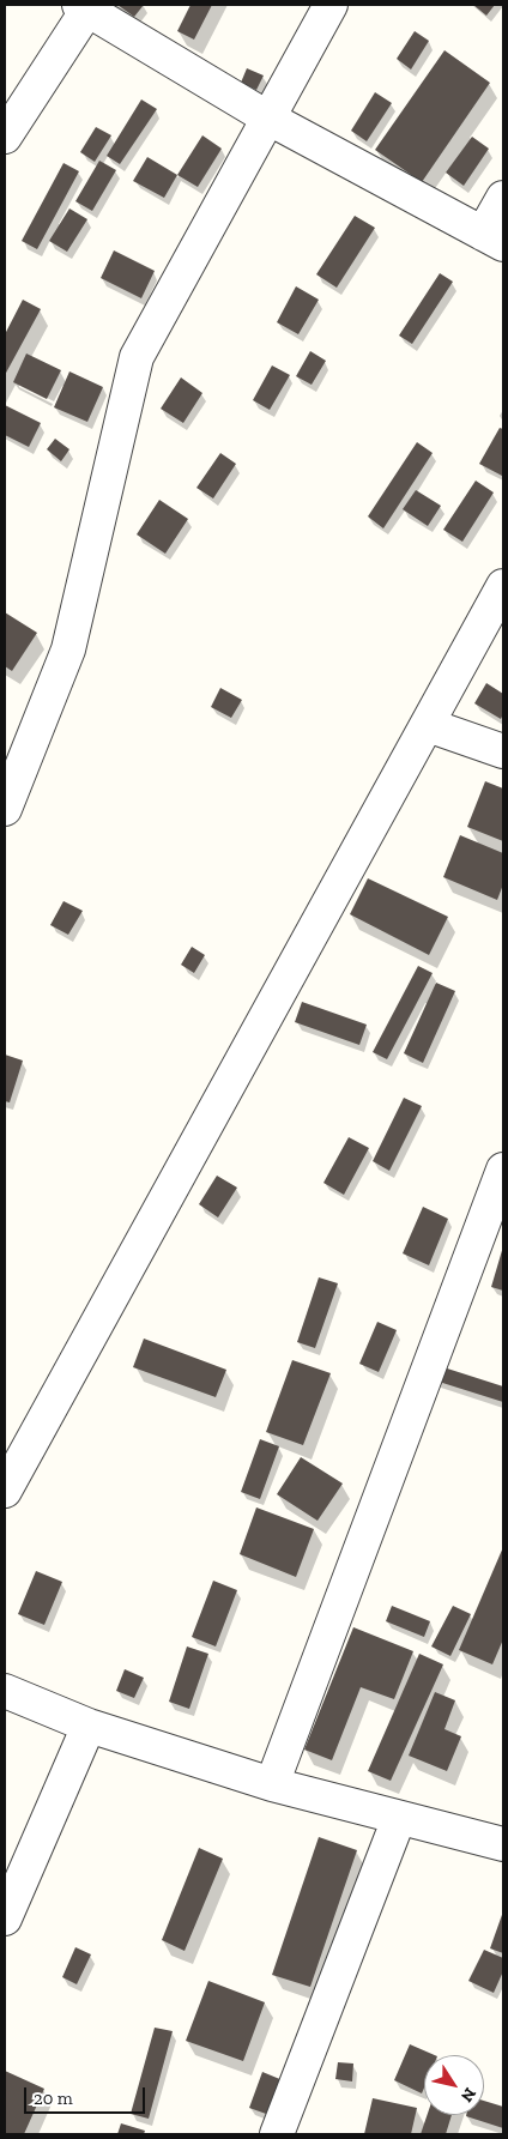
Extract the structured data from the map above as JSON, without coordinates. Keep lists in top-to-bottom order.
{
  "scale_bar": "20 m",
  "north": "bottom right"
}
